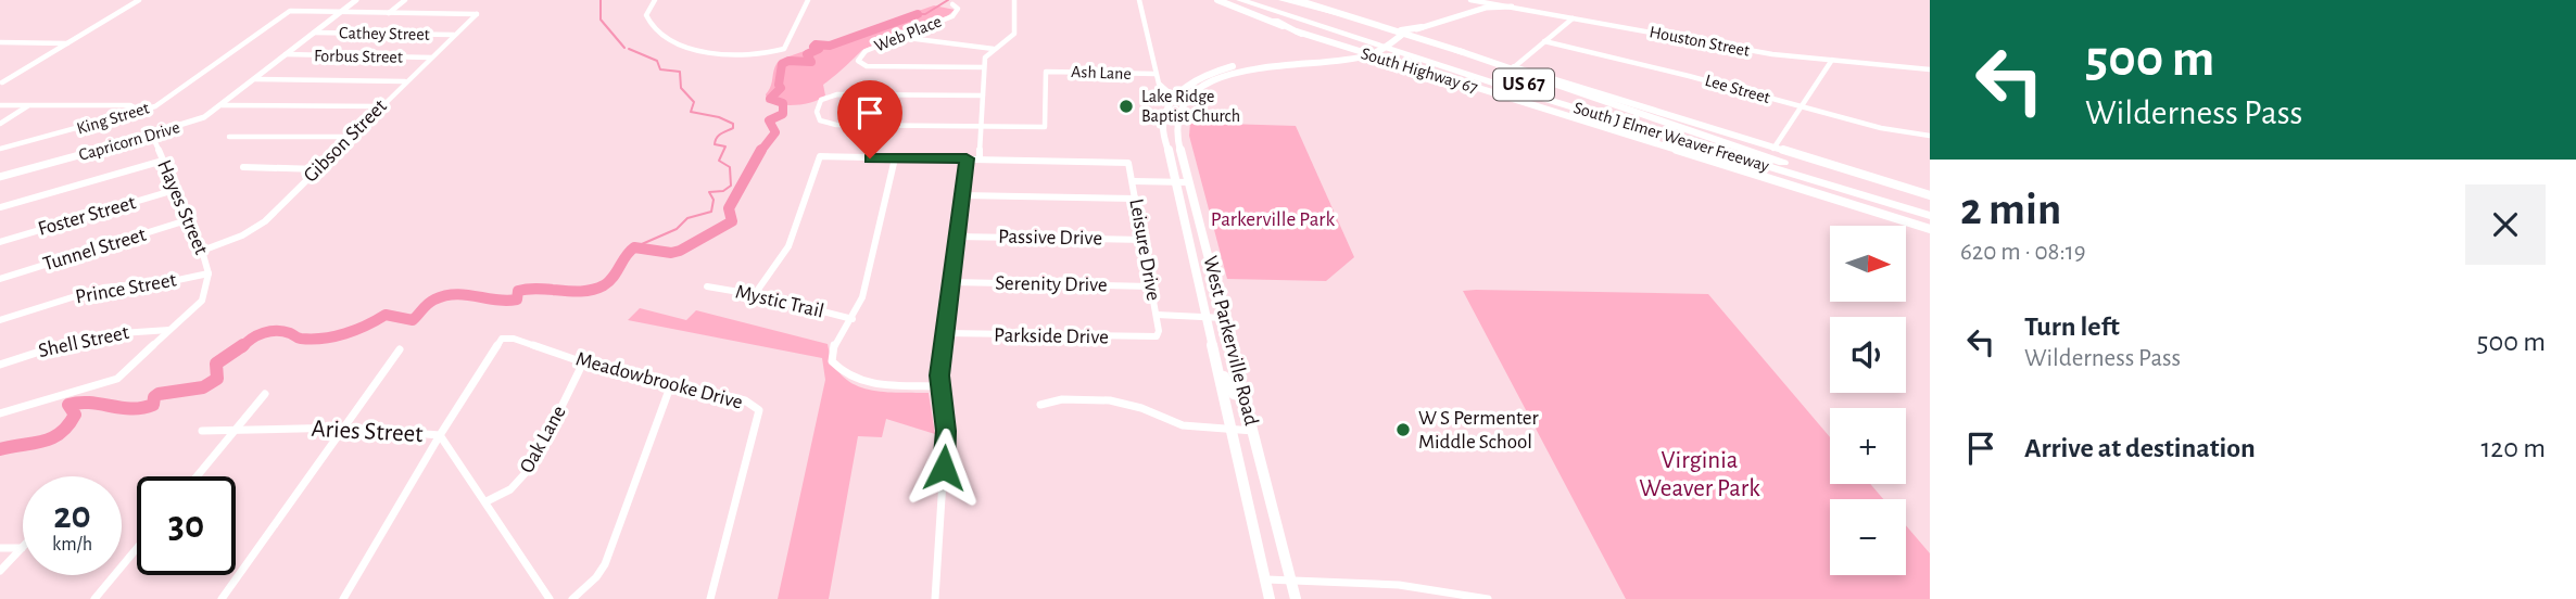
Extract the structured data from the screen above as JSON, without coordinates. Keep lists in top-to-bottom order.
{
  "streets": {
    "highway": ["US 67", "South J Elmer Weaver Freeway"],
    "main road": ["South Highway 67", "West Parkerville Road"],
    "street": [
      "Cathey Street",
      "Web Place",
      "Houston Street",
      "Forbus Street",
      "Ash Lane",
      "Lee Street",
      "King Street",
      "Capricorn Drive",
      "Gibson Street",
      "Hayes Street",
      "Foster Street",
      "Passive Drive",
      "Tunnel Street",
      "Leisure Drive",
      "Serenity Drive",
      "Prince Street",
      "Mystic Trail",
      "Parkside Drive",
      "Shell Street",
      "Meadowbrooke Drive",
      "Aries Street",
      "Oak Lane"
    ]
  },
  "crossings": [
    ["Cathey Street", "Capricorn Drive"],
    ["Cathey Street", "Gibson Street"],
    ["Forbus Street", "Capricorn Drive"],
    ["Forbus Street", "Gibson Street"],
    ["King Street", "Capricorn Drive"],
    ["Capricorn Drive", "Hayes Street"],
    ["Gibson Street", "Hayes Street"],
    ["Hayes Street", "Foster Street"],
    ["Hayes Street", "Tunnel Street"],
    ["Hayes Street", "Prince Street"],
    ["Hayes Street", "Shell Street"],
    ["Passive Drive", "Leisure Drive"],
    ["Leisure Drive", "Serenity Drive"],
    ["Leisure Drive", "Parkside Drive"],
    ["Meadowbrooke Drive", "Aries Street"],
    ["Meadowbrooke Drive", "Oak Lane"],
    ["Aries Street", "Oak Lane"]
  ],
  "parks": ["Parkerville Park", "Virginia Weaver Park"],
  "places": ["Lake Ridge Baptist Church", "W S Permenter Middle School"],
  "north": "right",
  "page": {
    "turn": ["500 m", "Wilderness Pass"],
    "heading": ["2 min", "620 m · 08:19"],
    "map_buttons": ["+", "−"],
    "list": [
      {
        "name": "Turn left",
        "note": "Wilderness Pass",
        "value": "500 m"
      },
      {
        "name": "Arrive at destination",
        "value": "120 m"
      }
    ],
    "speed": "20 km/h",
    "limit": "30"
  }
}
